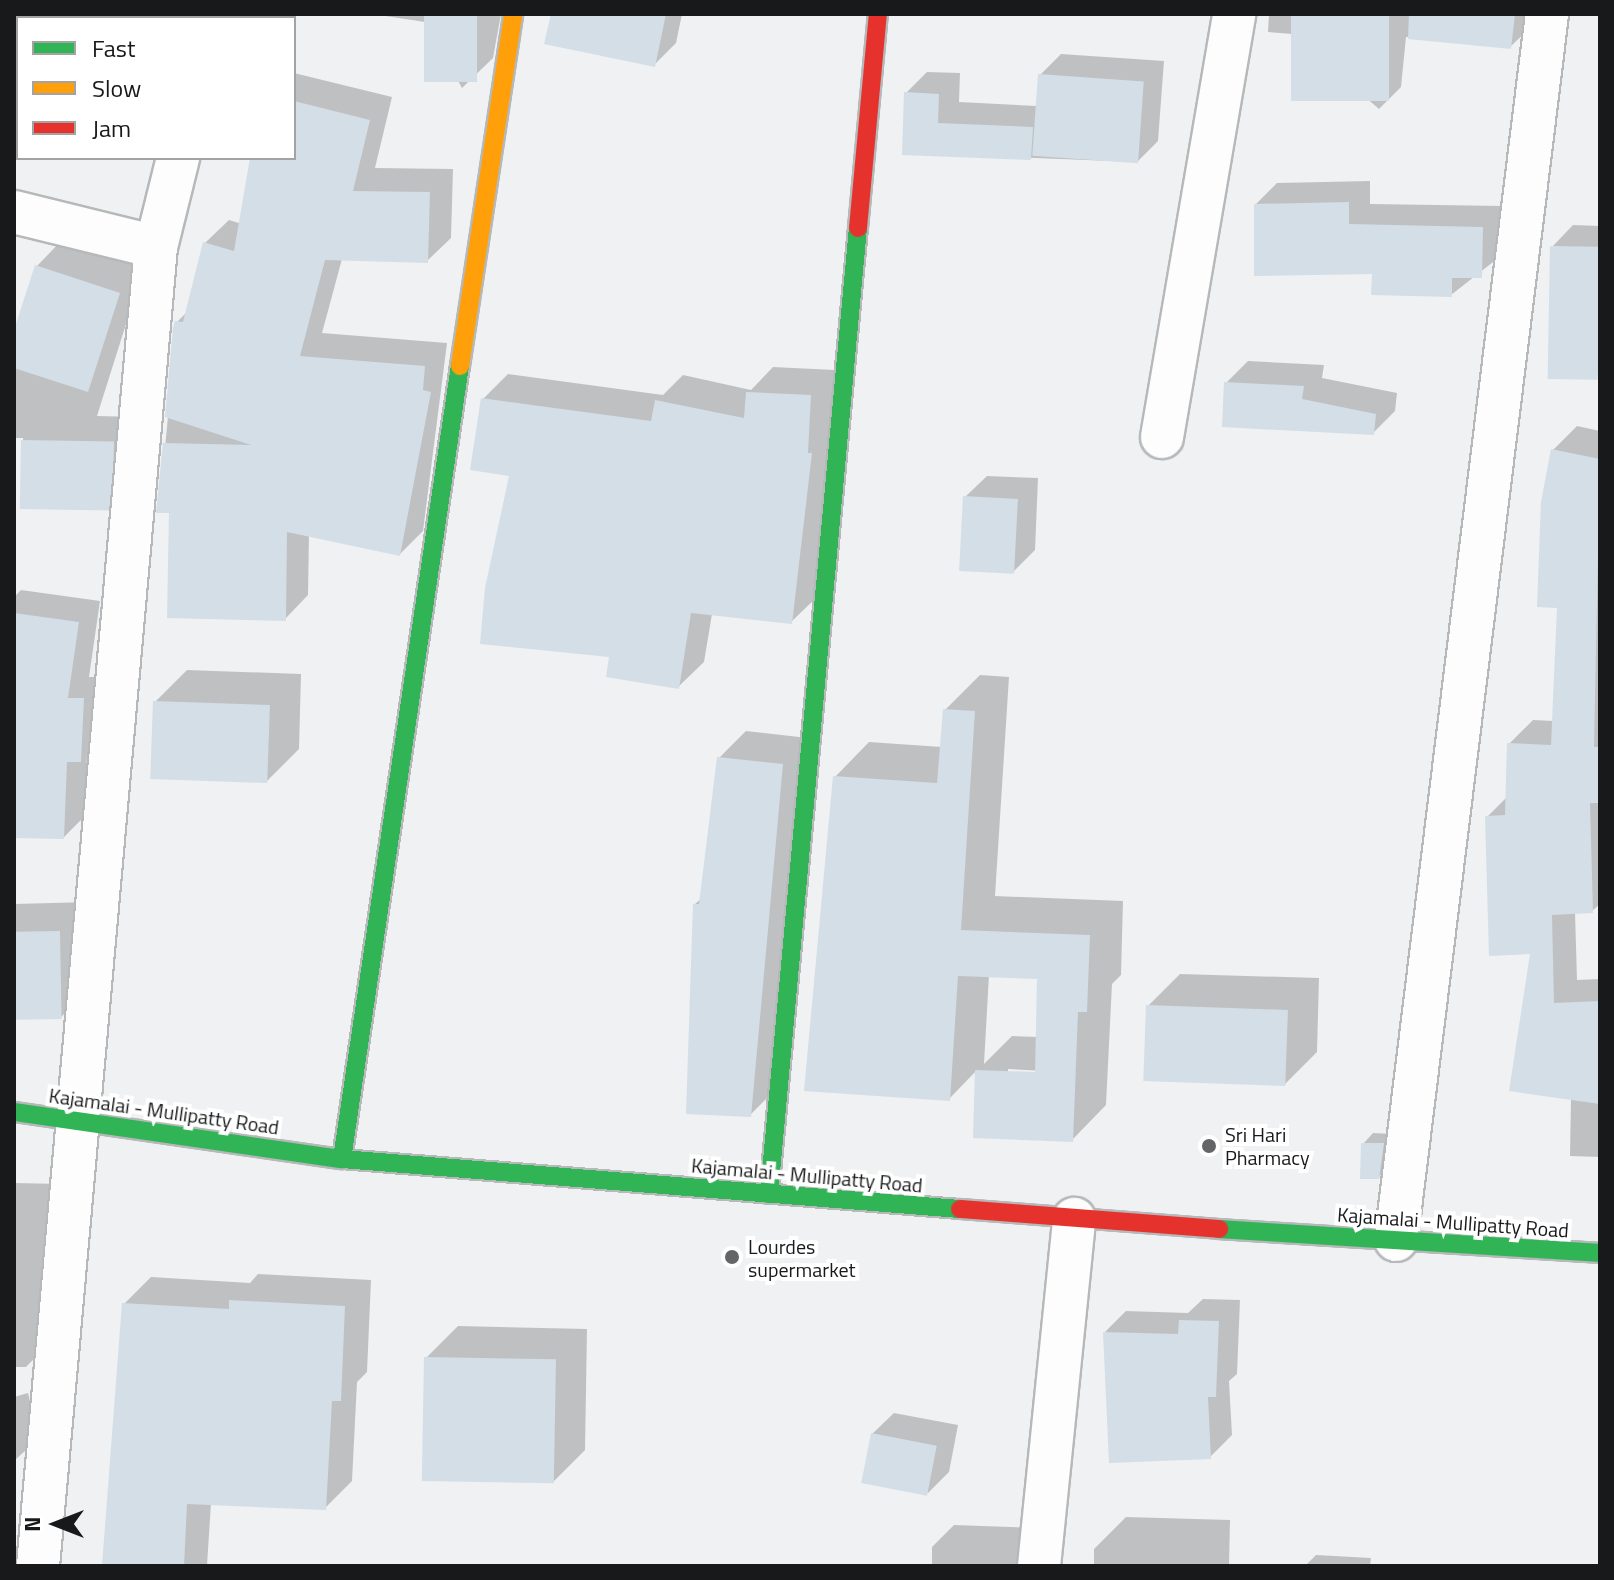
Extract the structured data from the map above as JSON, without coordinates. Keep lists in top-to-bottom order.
{
  "streets": {
    "street": ["Kajamalai - Mullipatty Road"]
  },
  "places": ["Sri Hari Pharmacy", "Lourdes supermarket"],
  "legend": ["Fast", "Slow", "Jam"],
  "north": "left"
}
